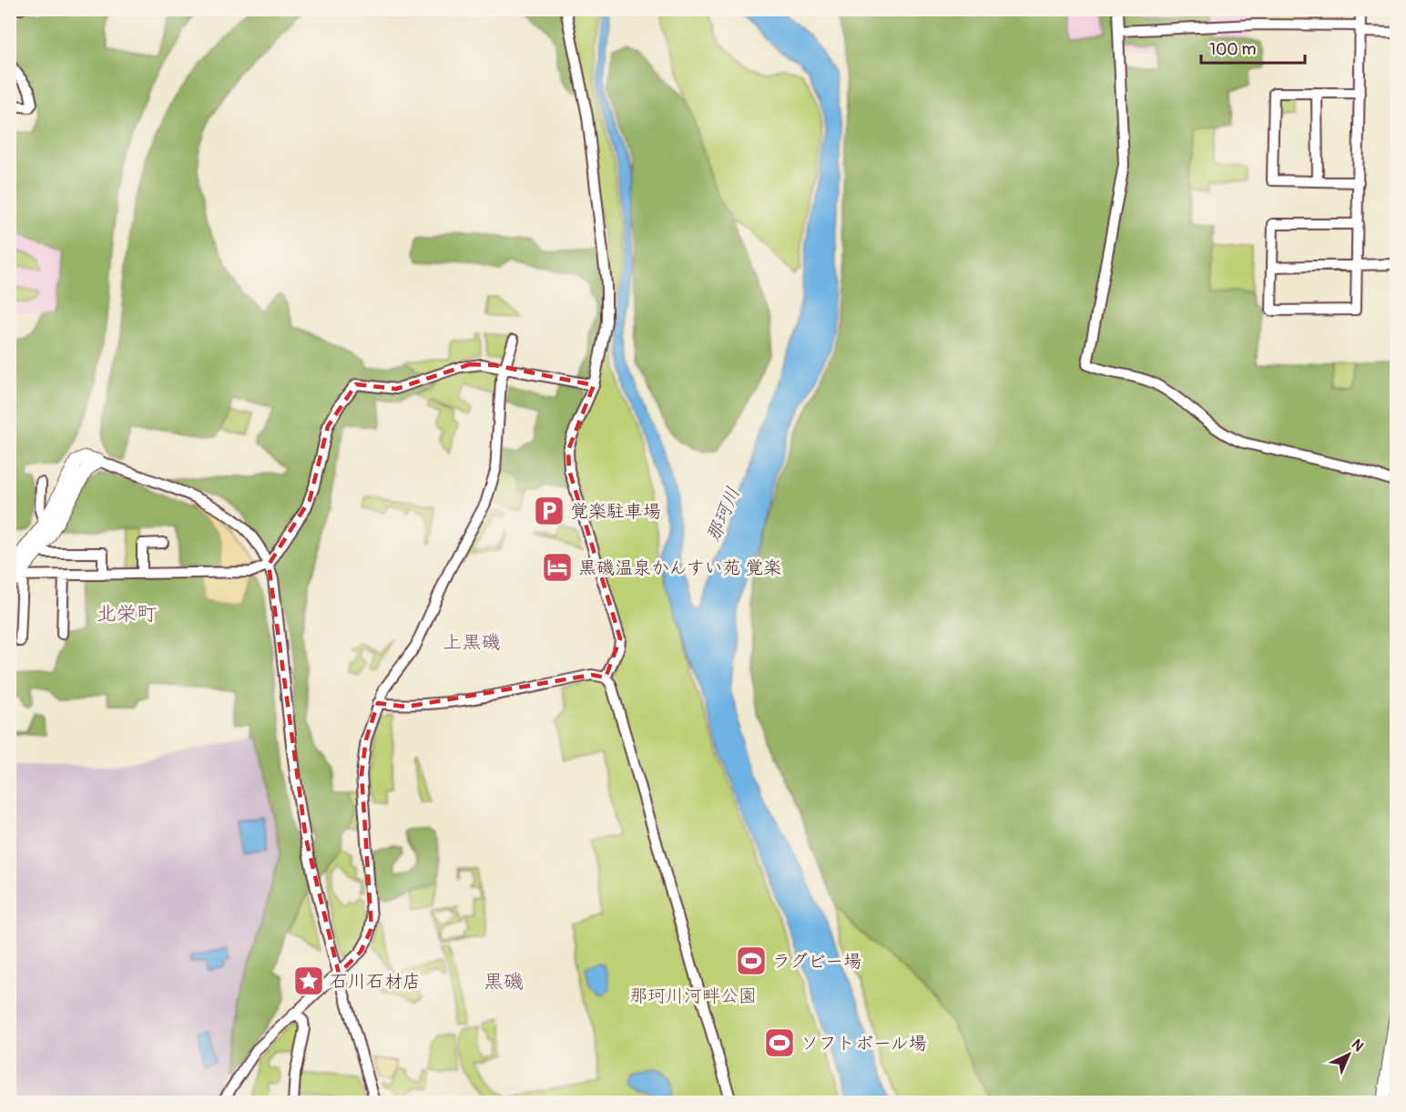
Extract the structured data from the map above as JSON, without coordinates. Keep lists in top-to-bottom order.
{
  "districts": ["北栄町", "上黒磯", "黒磯"],
  "water": ["那珂川"],
  "parks": ["那珂川河畔公園"],
  "places": {
    "parking": ["覚楽駐車場"],
    "hotel": ["黒磯温泉かんすい苑 覚楽"],
    "sports": ["ラグビー場", "ソフトボール場"],
    "place": ["石川石材店"]
  },
  "scale_bar": "100 m",
  "north": "top right"
}
